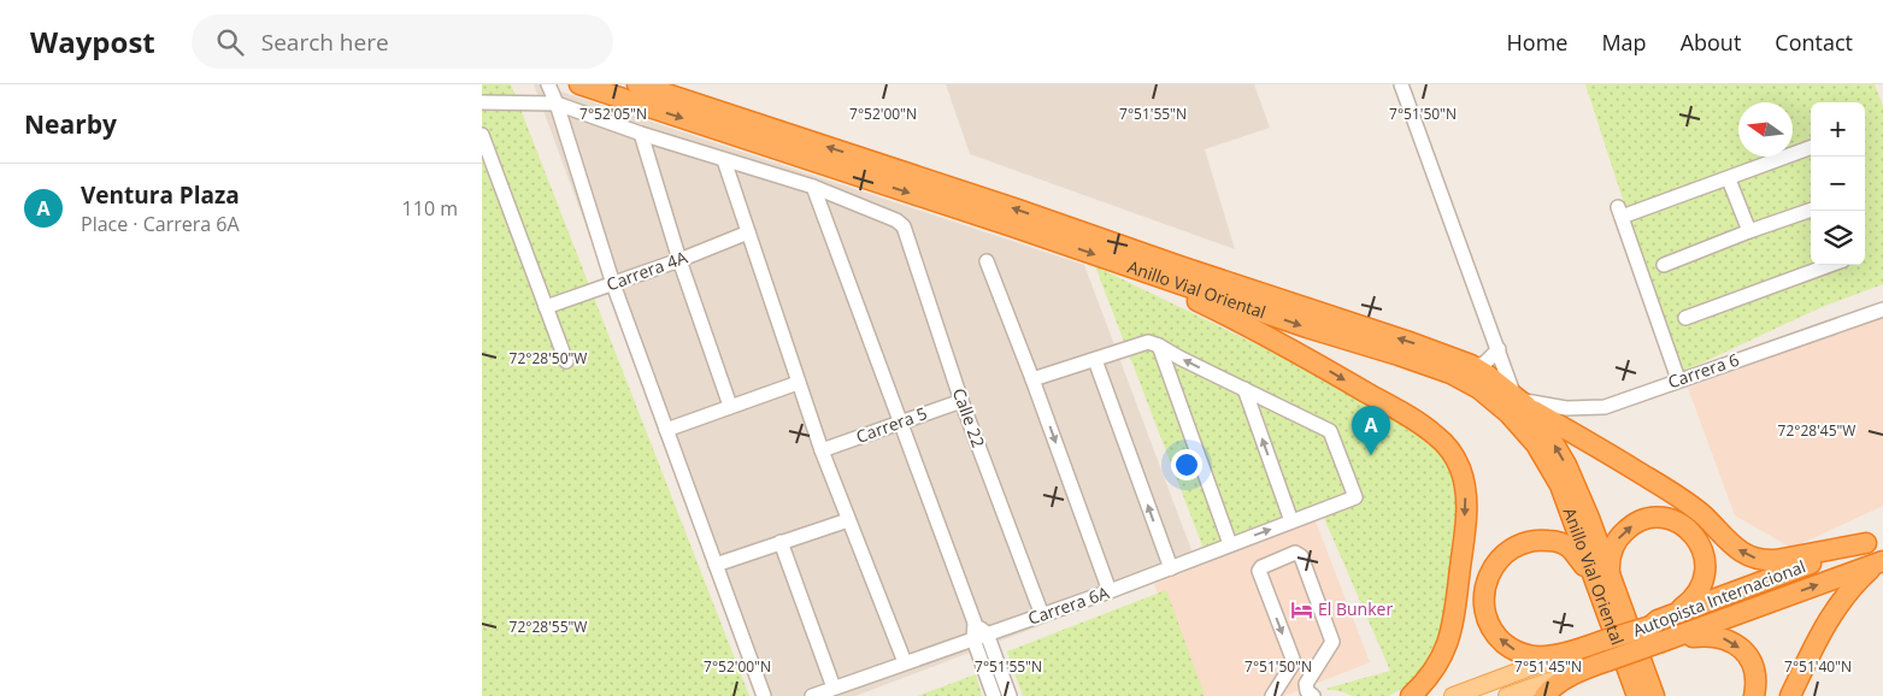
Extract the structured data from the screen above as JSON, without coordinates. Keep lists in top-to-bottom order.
{
  "streets": {
    "highway": ["Anillo Vial Oriental", "Autopista Internacional"],
    "street": [
      "Carrera 4A",
      "Carrera 6",
      "Calle 22",
      "Carrera 5",
      "Carrera 6A"
    ]
  },
  "crossings": [
    ["Anillo Vial Oriental", "Carrera 6"],
    ["Calle 22", "Carrera 5"],
    ["Calle 22", "Carrera 6A"]
  ],
  "places": {
    "hotel": ["El Bunker"]
  },
  "north": "left",
  "page": {
    "header": "Waypost",
    "search": "Search here",
    "nav": [
      "Home",
      "Map",
      "About",
      "Contact"
    ],
    "heading": "Nearby",
    "map_buttons": ["+", "−"],
    "list": [
      {
        "mark": "A",
        "name": "Ventura Plaza",
        "note": "Place · Carrera 6A",
        "value": "110 m"
      }
    ],
    "pins": "A"
  },
  "coordinates": [
    "7°52'05\"N",
    "7°52'00\"N",
    "7°51'55\"N",
    "7°51'50\"N",
    "72°28'50\"W",
    "72°28'45\"W",
    "72°28'55\"W",
    "7°51'45\"N",
    "7°51'40\"N"
  ]
}
